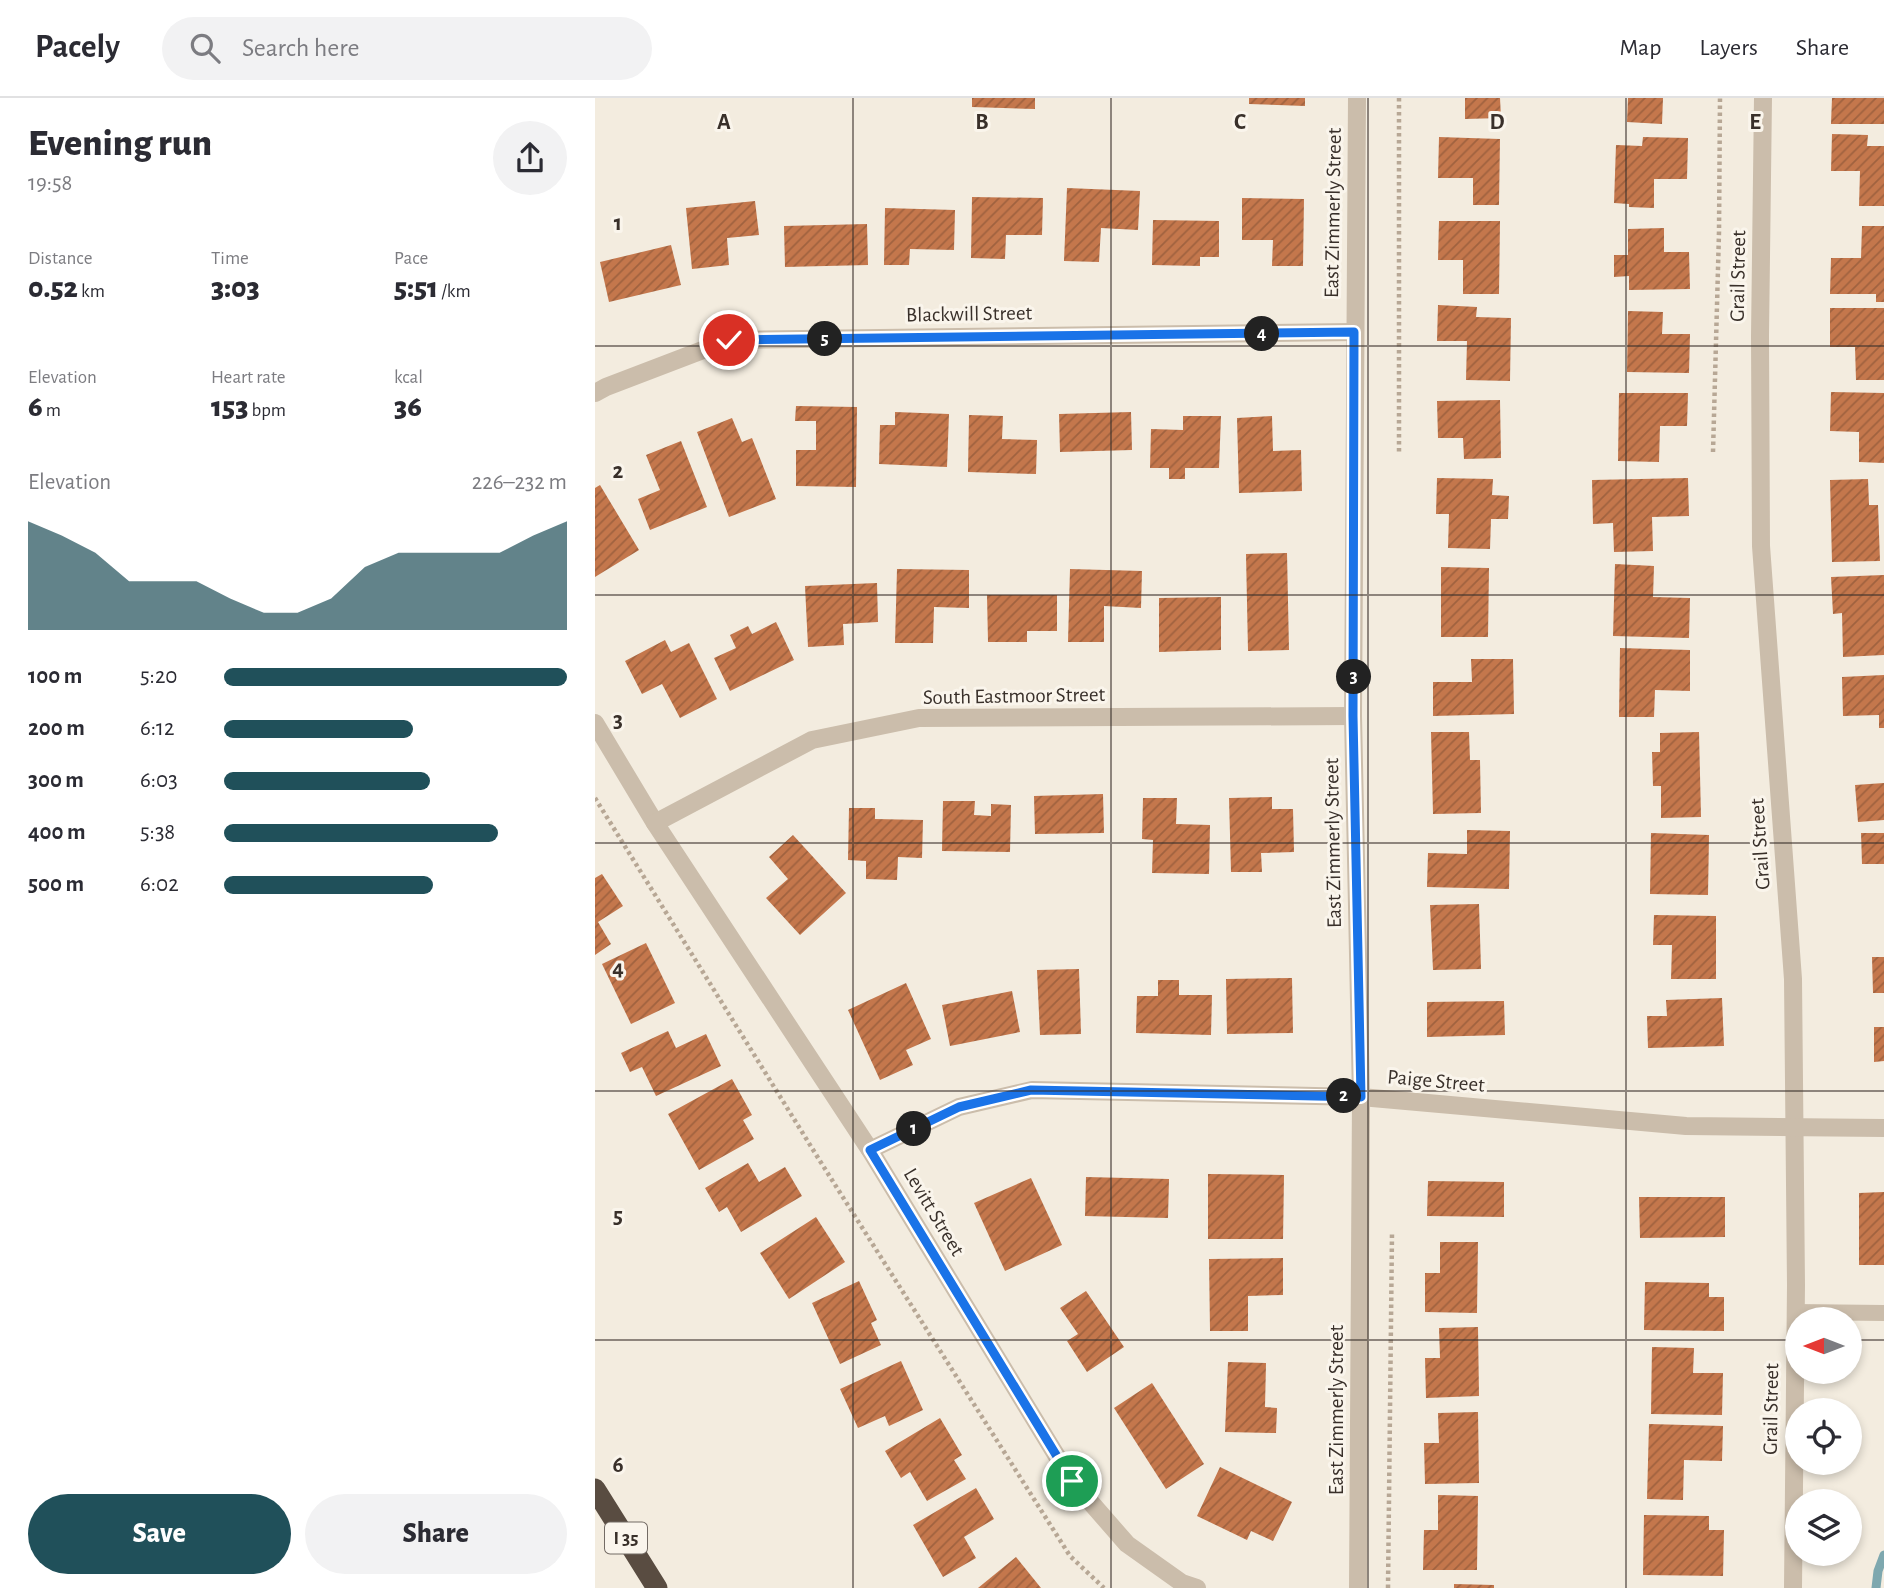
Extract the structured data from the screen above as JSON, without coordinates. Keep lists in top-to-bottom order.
{
  "streets": {
    "highway": ["I 35"],
    "street": [
      "East Zimmerly Street",
      "Grail Street",
      "Blackwill Street",
      "South Eastmoor Street",
      "Paige Street",
      "Levitt Street"
    ]
  },
  "crossings": [
    ["East Zimmerly Street", "Blackwill Street"],
    ["East Zimmerly Street", "South Eastmoor Street"],
    ["East Zimmerly Street", "Paige Street"],
    ["Grail Street", "Paige Street"],
    ["South Eastmoor Street", "Levitt Street"],
    ["Paige Street", "Levitt Street"]
  ],
  "north": "left",
  "page": {
    "header": "Pacely",
    "search": "Search here",
    "nav": ["Map", "Layers", "Share"],
    "heading": ["Evening run", "19:58"],
    "stats": [
      ["Distance", "0.52 km"],
      ["Time", "3:03"],
      ["Pace", "5:51 /km"],
      ["Elevation", "6 m"],
      ["Heart rate", "153 bpm"],
      ["kcal", "36"]
    ],
    "pins": [
      "4",
      "5",
      "3",
      "2",
      "1"
    ],
    "chart": ["Elevation", "226–232 m"],
    "list": [
      {
        "name": "100 m",
        "note": "5:20"
      },
      {
        "name": "200 m",
        "note": "6:12"
      },
      {
        "name": "300 m",
        "note": "6:03"
      },
      {
        "name": "400 m",
        "note": "5:38"
      },
      {
        "name": "500 m",
        "note": "6:02"
      }
    ],
    "buttons": ["Save", "Share"]
  },
  "grid": {
    "columns": [
      "A",
      "B",
      "C",
      "D",
      "E"
    ],
    "rows": [
      "1",
      "2",
      "3",
      "4",
      "5",
      "6"
    ]
  }
}
